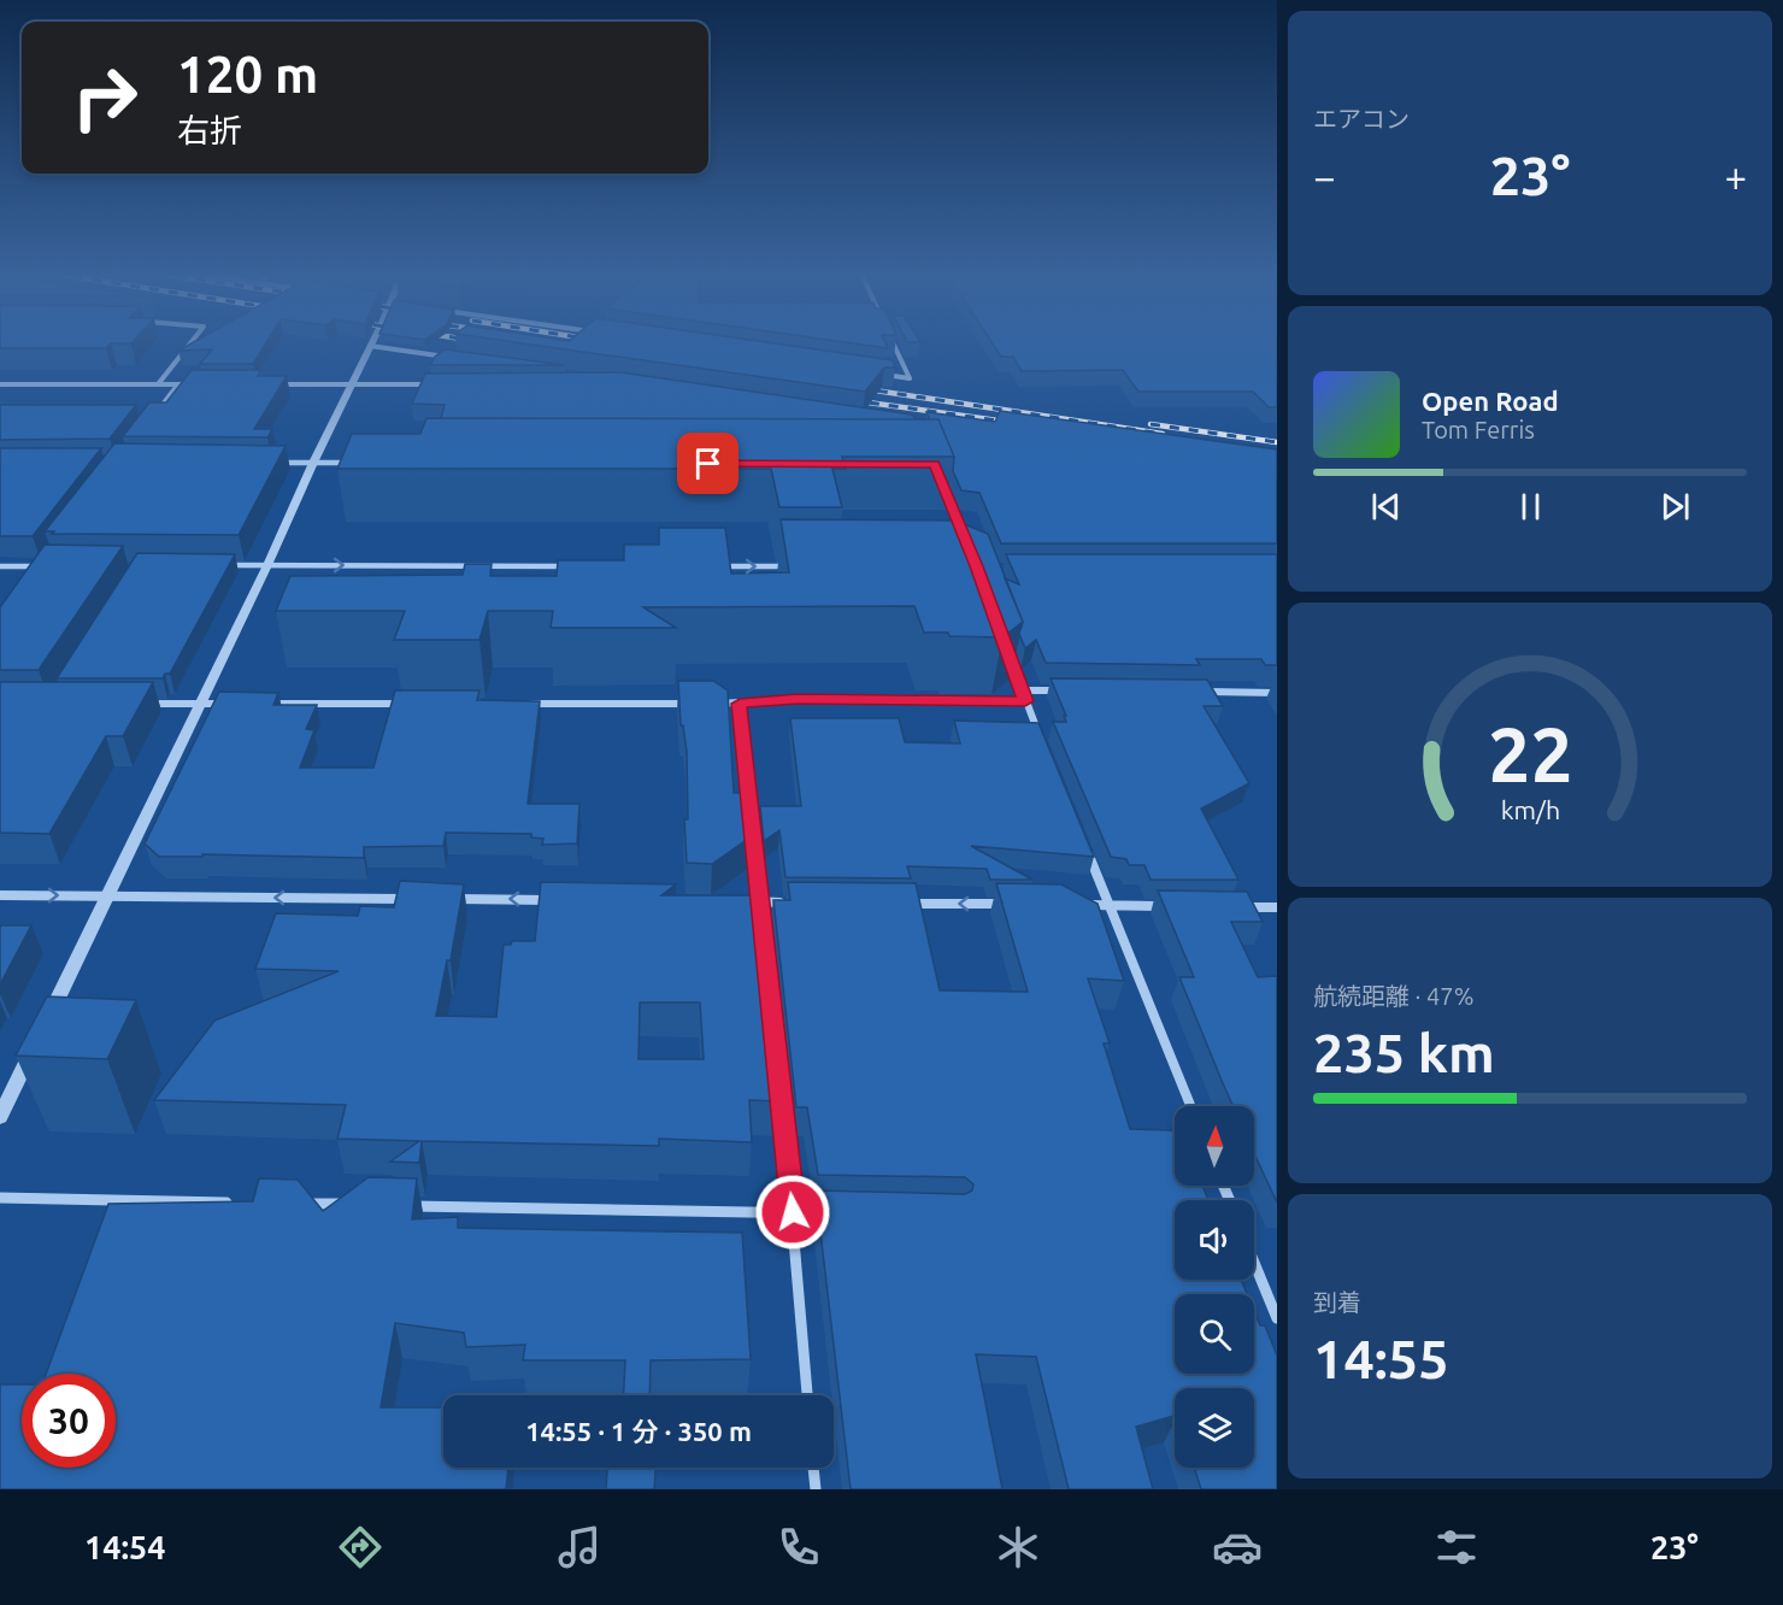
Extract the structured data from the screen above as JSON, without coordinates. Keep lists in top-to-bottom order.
{
  "north": "top",
  "page": {
    "tile": [
      "エアコン",
      ["航続距離 · 47%", "235 km"],
      ["到着", "14:55"]
    ],
    "turn": ["120 m", "右折"],
    "heat": ["−", "23°", "+"],
    "song": ["Open Road", "Tom Ferris"],
    "limit": "30",
    "trip": "14:55 · 1 分 · 350 m",
    "tabs": ["14:54", "23°"],
    "gauge": ["22", "km/h"]
  }
}
